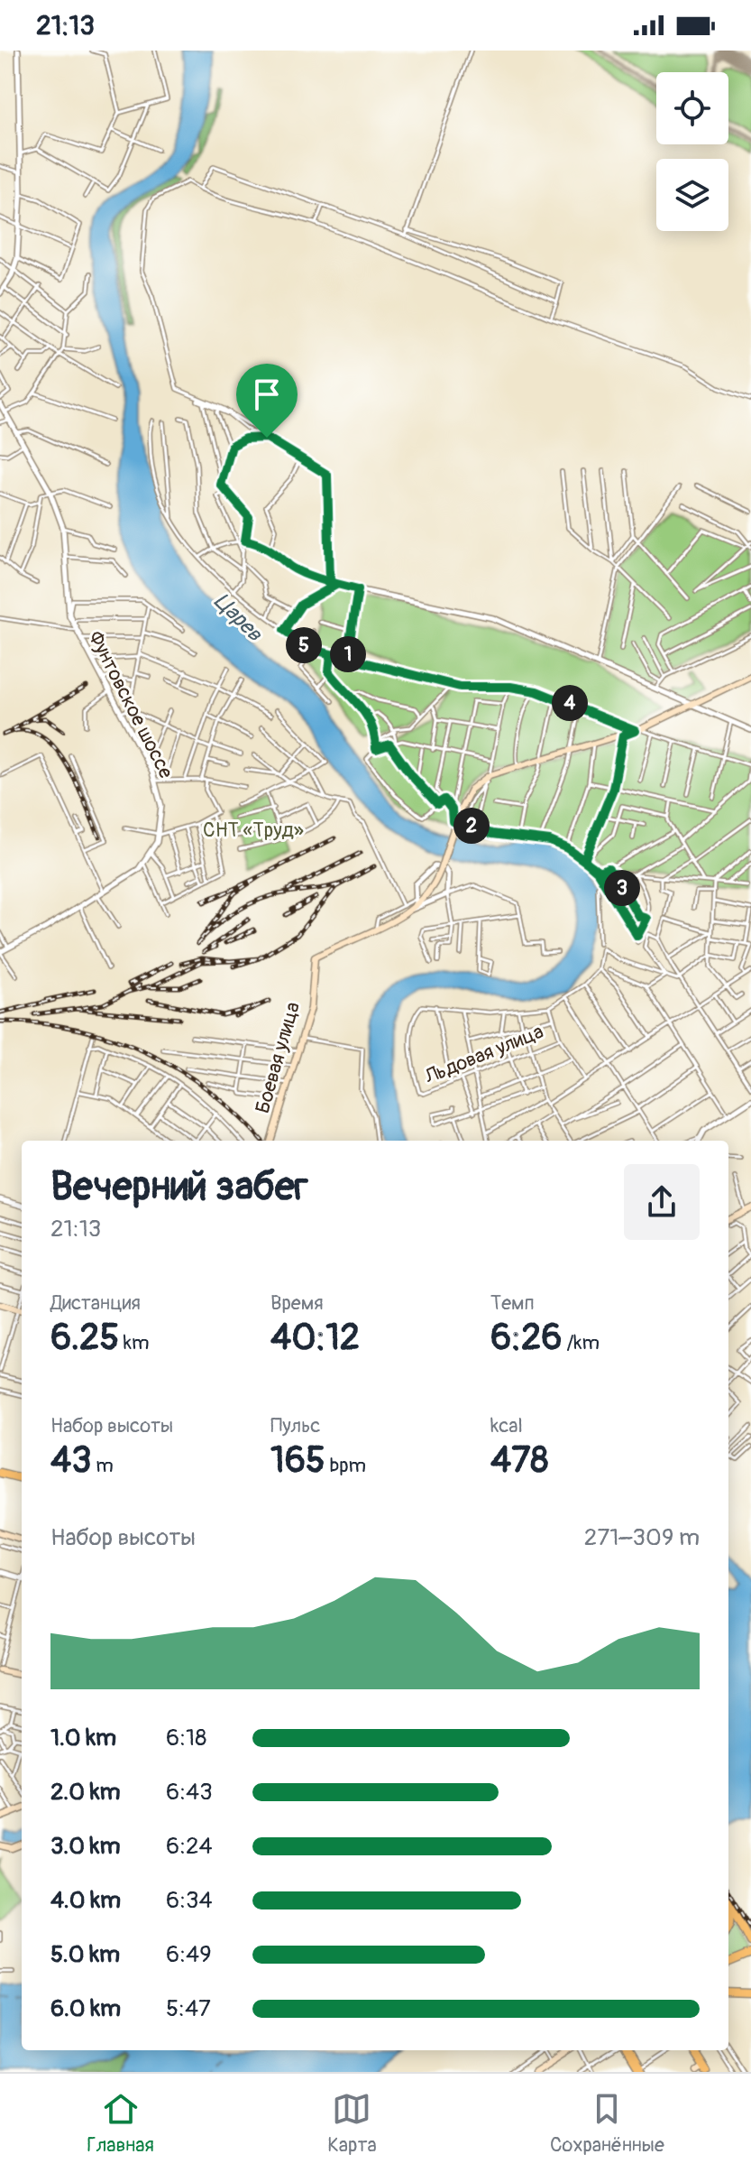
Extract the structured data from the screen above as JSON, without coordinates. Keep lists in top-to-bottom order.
{
  "streets": {
    "main road": ["Боевая улица"],
    "street": ["Фунтовское шоссе", "Льдовая улица"]
  },
  "water": ["Царев"],
  "parks": ["СНТ «Труд»"],
  "page": {
    "status": "21:13",
    "pins": [
      "5",
      "1",
      "4",
      "2",
      "3"
    ],
    "heading": ["Вечерний забег", "21:13"],
    "stats": [
      ["Дистанция", "6.25 km"],
      ["Время", "40:12"],
      ["Темп", "6:26 /km"],
      ["Набор высоты", "43 m"],
      ["Пульс", "165 bpm"],
      ["kcal", "478"]
    ],
    "chart": ["Набор высоты", "271–309 m"],
    "list": [
      {
        "name": "1.0 km",
        "note": "6:18"
      },
      {
        "name": "2.0 km",
        "note": "6:43"
      },
      {
        "name": "3.0 km",
        "note": "6:24"
      },
      {
        "name": "4.0 km",
        "note": "6:34"
      },
      {
        "name": "5.0 km",
        "note": "6:49"
      },
      {
        "name": "6.0 km",
        "note": "5:47"
      }
    ],
    "tabs": ["Главная", "Карта", "Сохранённые"]
  }
}
